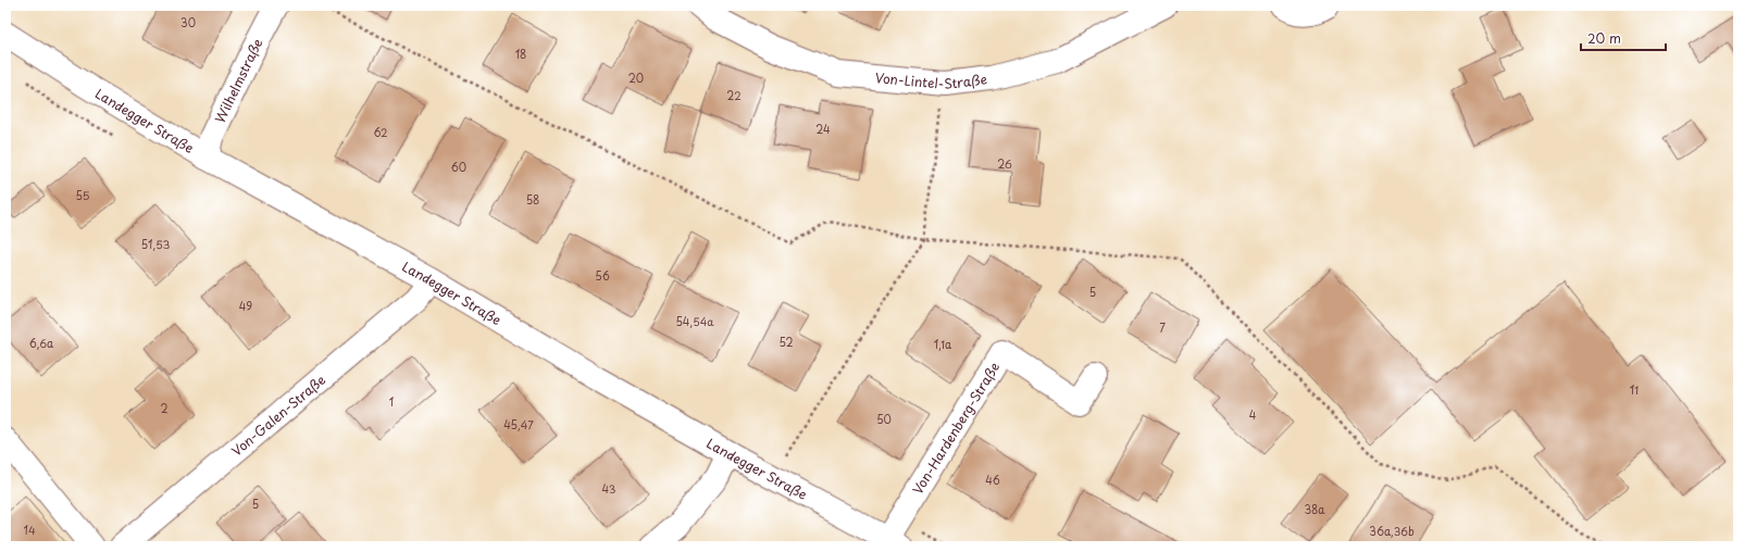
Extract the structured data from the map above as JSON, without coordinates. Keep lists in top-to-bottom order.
{
  "streets": {
    "street": [
      "Von-Lintel-Straße",
      "Wilhelmstraße",
      "Landegger Straße",
      "Von-Galen-Straße",
      "Von-Hardenberg-Straße"
    ]
  },
  "crossings": [
    ["Wilhelmstraße", "Landegger Straße"],
    ["Landegger Straße", "Von-Galen-Straße"],
    ["Landegger Straße", "Von-Hardenberg-Straße"]
  ],
  "house_numbers": [
    "30",
    "18",
    "20",
    "22",
    "24",
    "62",
    "26",
    "60",
    "55",
    "58",
    "51,53",
    "56",
    "5",
    "49",
    "54,54a",
    "7",
    "52",
    "6,6a",
    "1,1a",
    "11",
    "1",
    "2",
    "4",
    "50",
    "45,47",
    "46",
    "43",
    "5",
    "38a",
    "14",
    "36a,36b"
  ],
  "scale_bar": "20 m"
}
